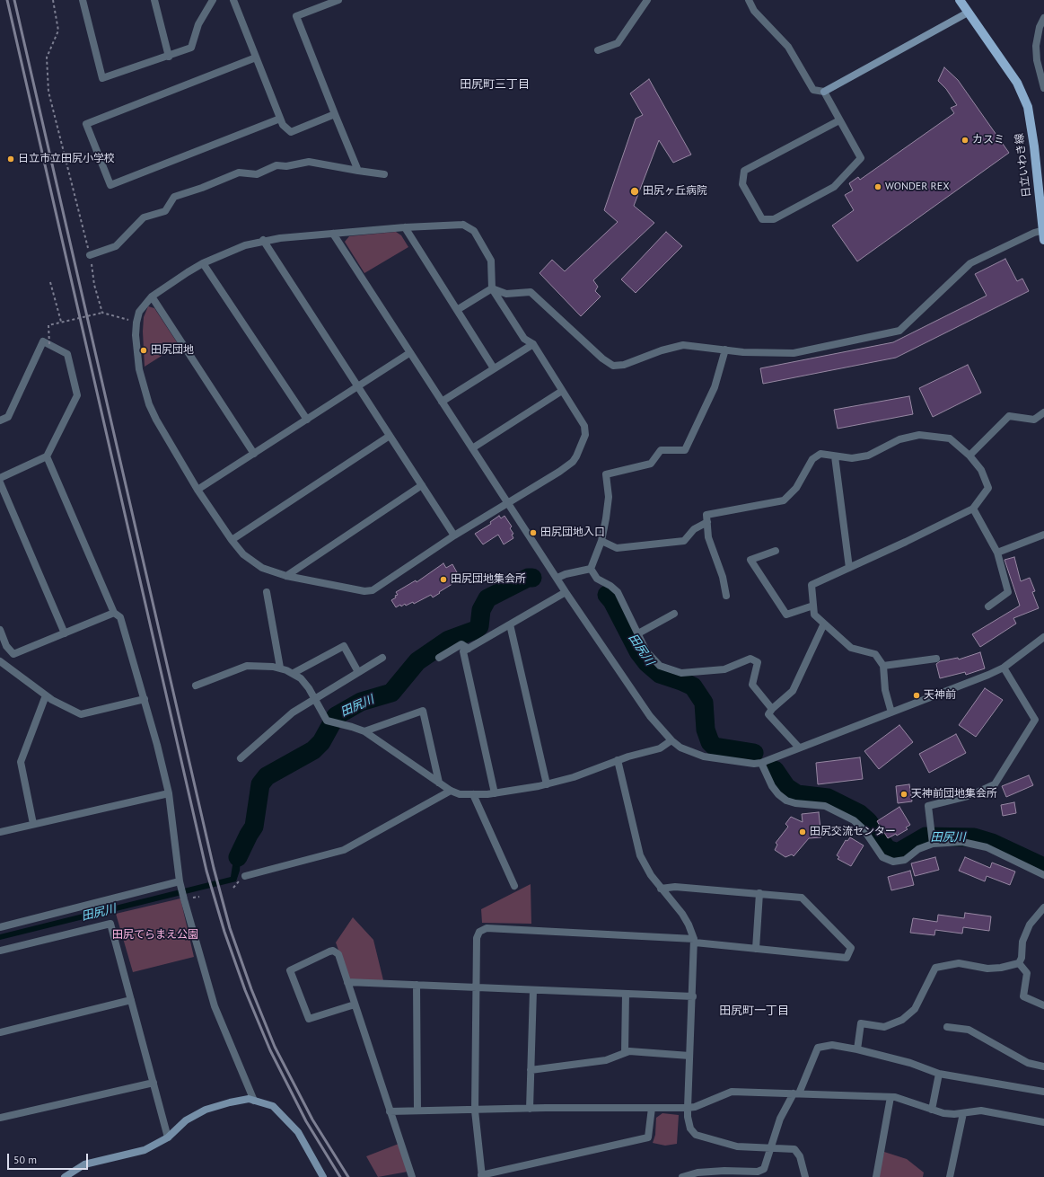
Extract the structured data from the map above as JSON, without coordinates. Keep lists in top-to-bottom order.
{
  "streets": {
    "main road": ["日立いわき線"]
  },
  "districts": ["田尻町三丁目", "田尻町一丁目"],
  "water": ["田尻川"],
  "parks": ["田尻てらまえ公園"],
  "places": [
    "カスミ",
    "日立市立田尻小学校",
    "WONDER REX",
    "田尻ヶ丘病院",
    "田尻団地",
    "田尻団地入口",
    "田尻団地集会所",
    "天神前",
    "天神前団地集会所",
    "田尻交流センター"
  ],
  "scale_bar": "50 m"
}
